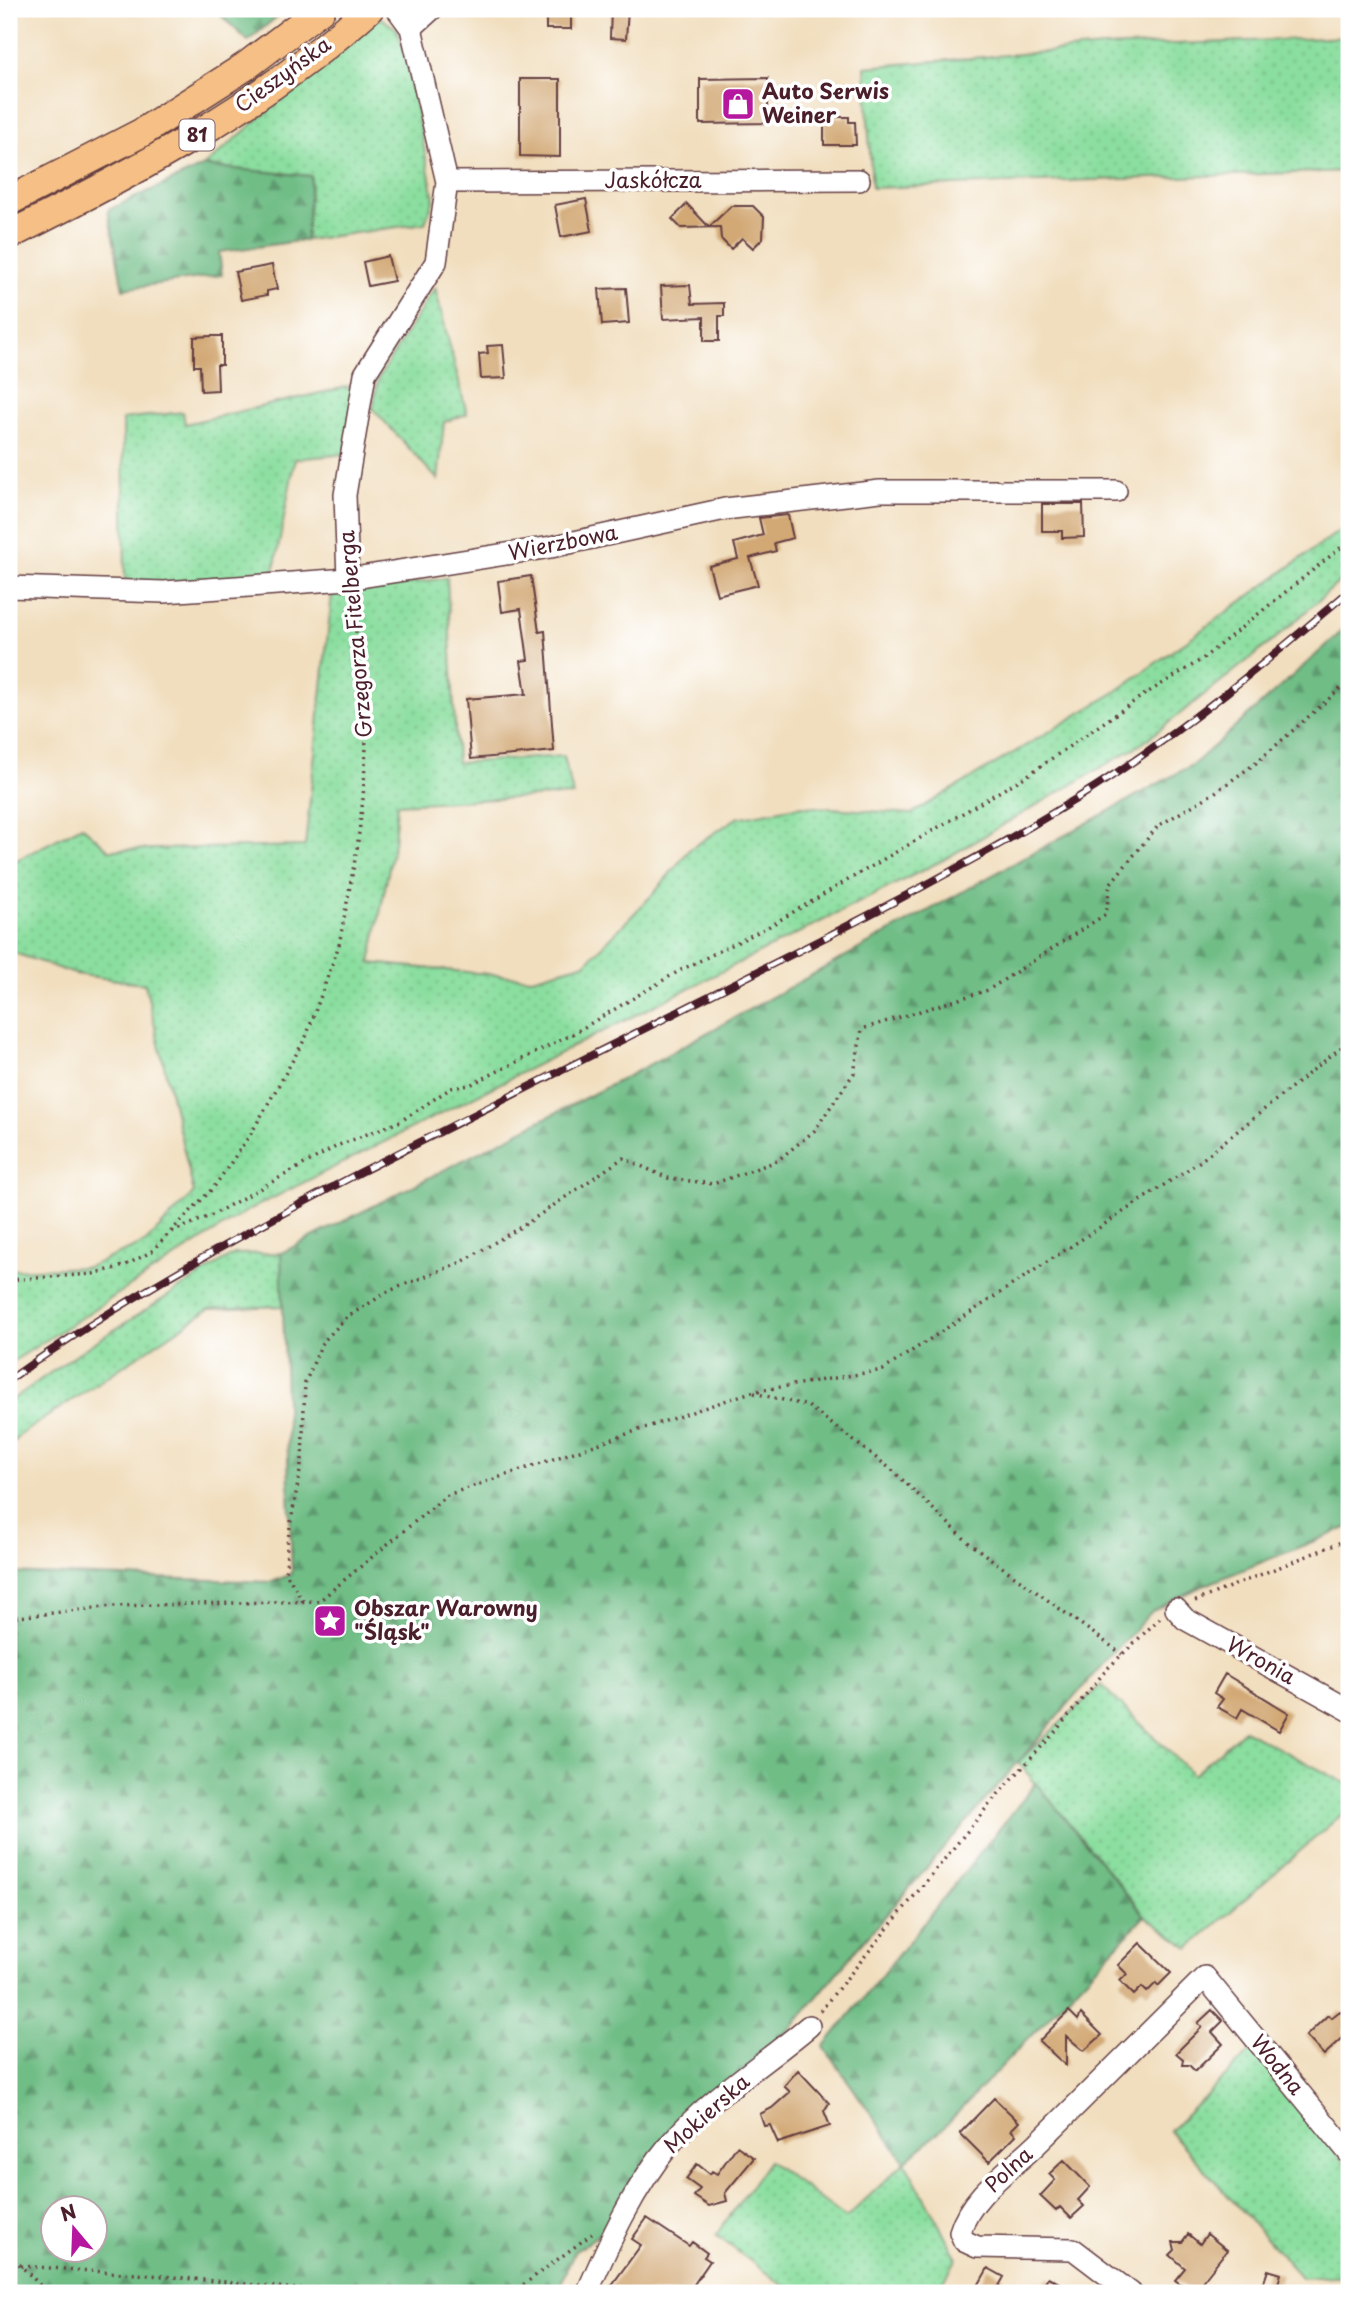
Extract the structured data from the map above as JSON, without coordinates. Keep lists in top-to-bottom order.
{
  "streets": {
    "main road": ["Cieszyńska", "81"],
    "street": [
      "Jaskółcza",
      "Wierzbowa",
      "Grzegorza Fitelberga",
      "Wronia",
      "Wodna",
      "Mokierska",
      "Polna"
    ]
  },
  "crossings": [
    ["Jaskółcza", "Grzegorza Fitelberga"],
    ["Wierzbowa", "Grzegorza Fitelberga"],
    ["Wodna", "Polna"]
  ],
  "places": {
    "shop": ["Auto Serwis Weiner"],
    "place": ["Obszar Warowny \"Śląsk\""]
  },
  "north": "top"
}
